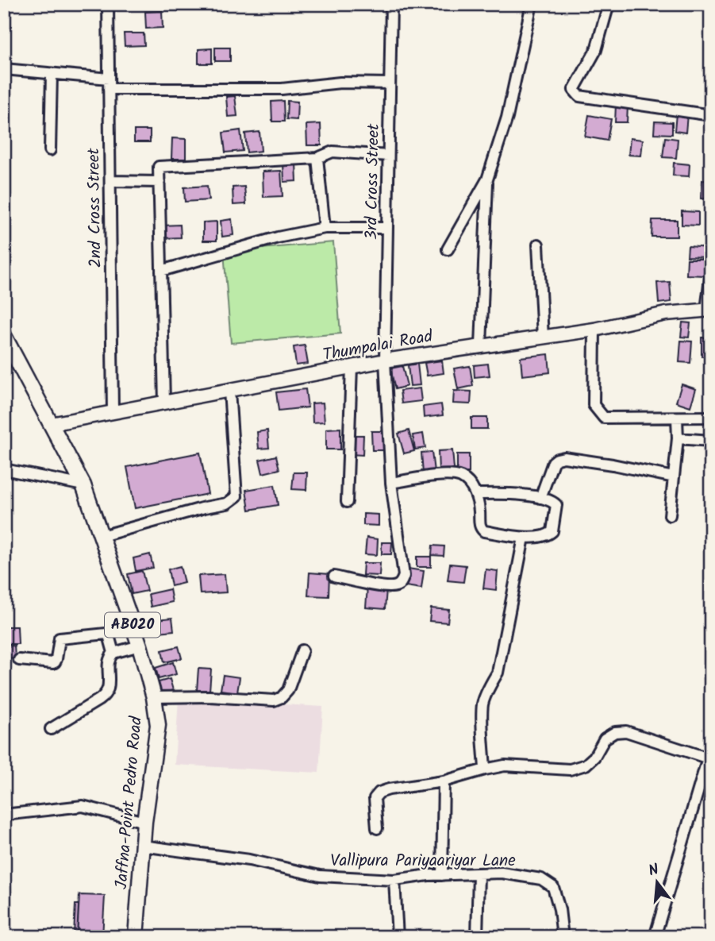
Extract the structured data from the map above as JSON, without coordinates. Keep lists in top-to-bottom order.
{
  "streets": {
    "main road": ["AB020", "Jaffna-Point Pedro Road"],
    "street": [
      "3rd Cross Street",
      "2nd Cross Street",
      "Thumpalai Road",
      "Vallipura Pariyaariyar Lane"
    ]
  },
  "crossings": [
    ["3rd Cross Street", "Thumpalai Road"],
    ["2nd Cross Street", "Thumpalai Road"],
    ["Thumpalai Road", "Jaffna-Point Pedro Road"],
    ["Jaffna-Point Pedro Road", "Vallipura Pariyaariyar Lane"]
  ],
  "north": "top"
}
